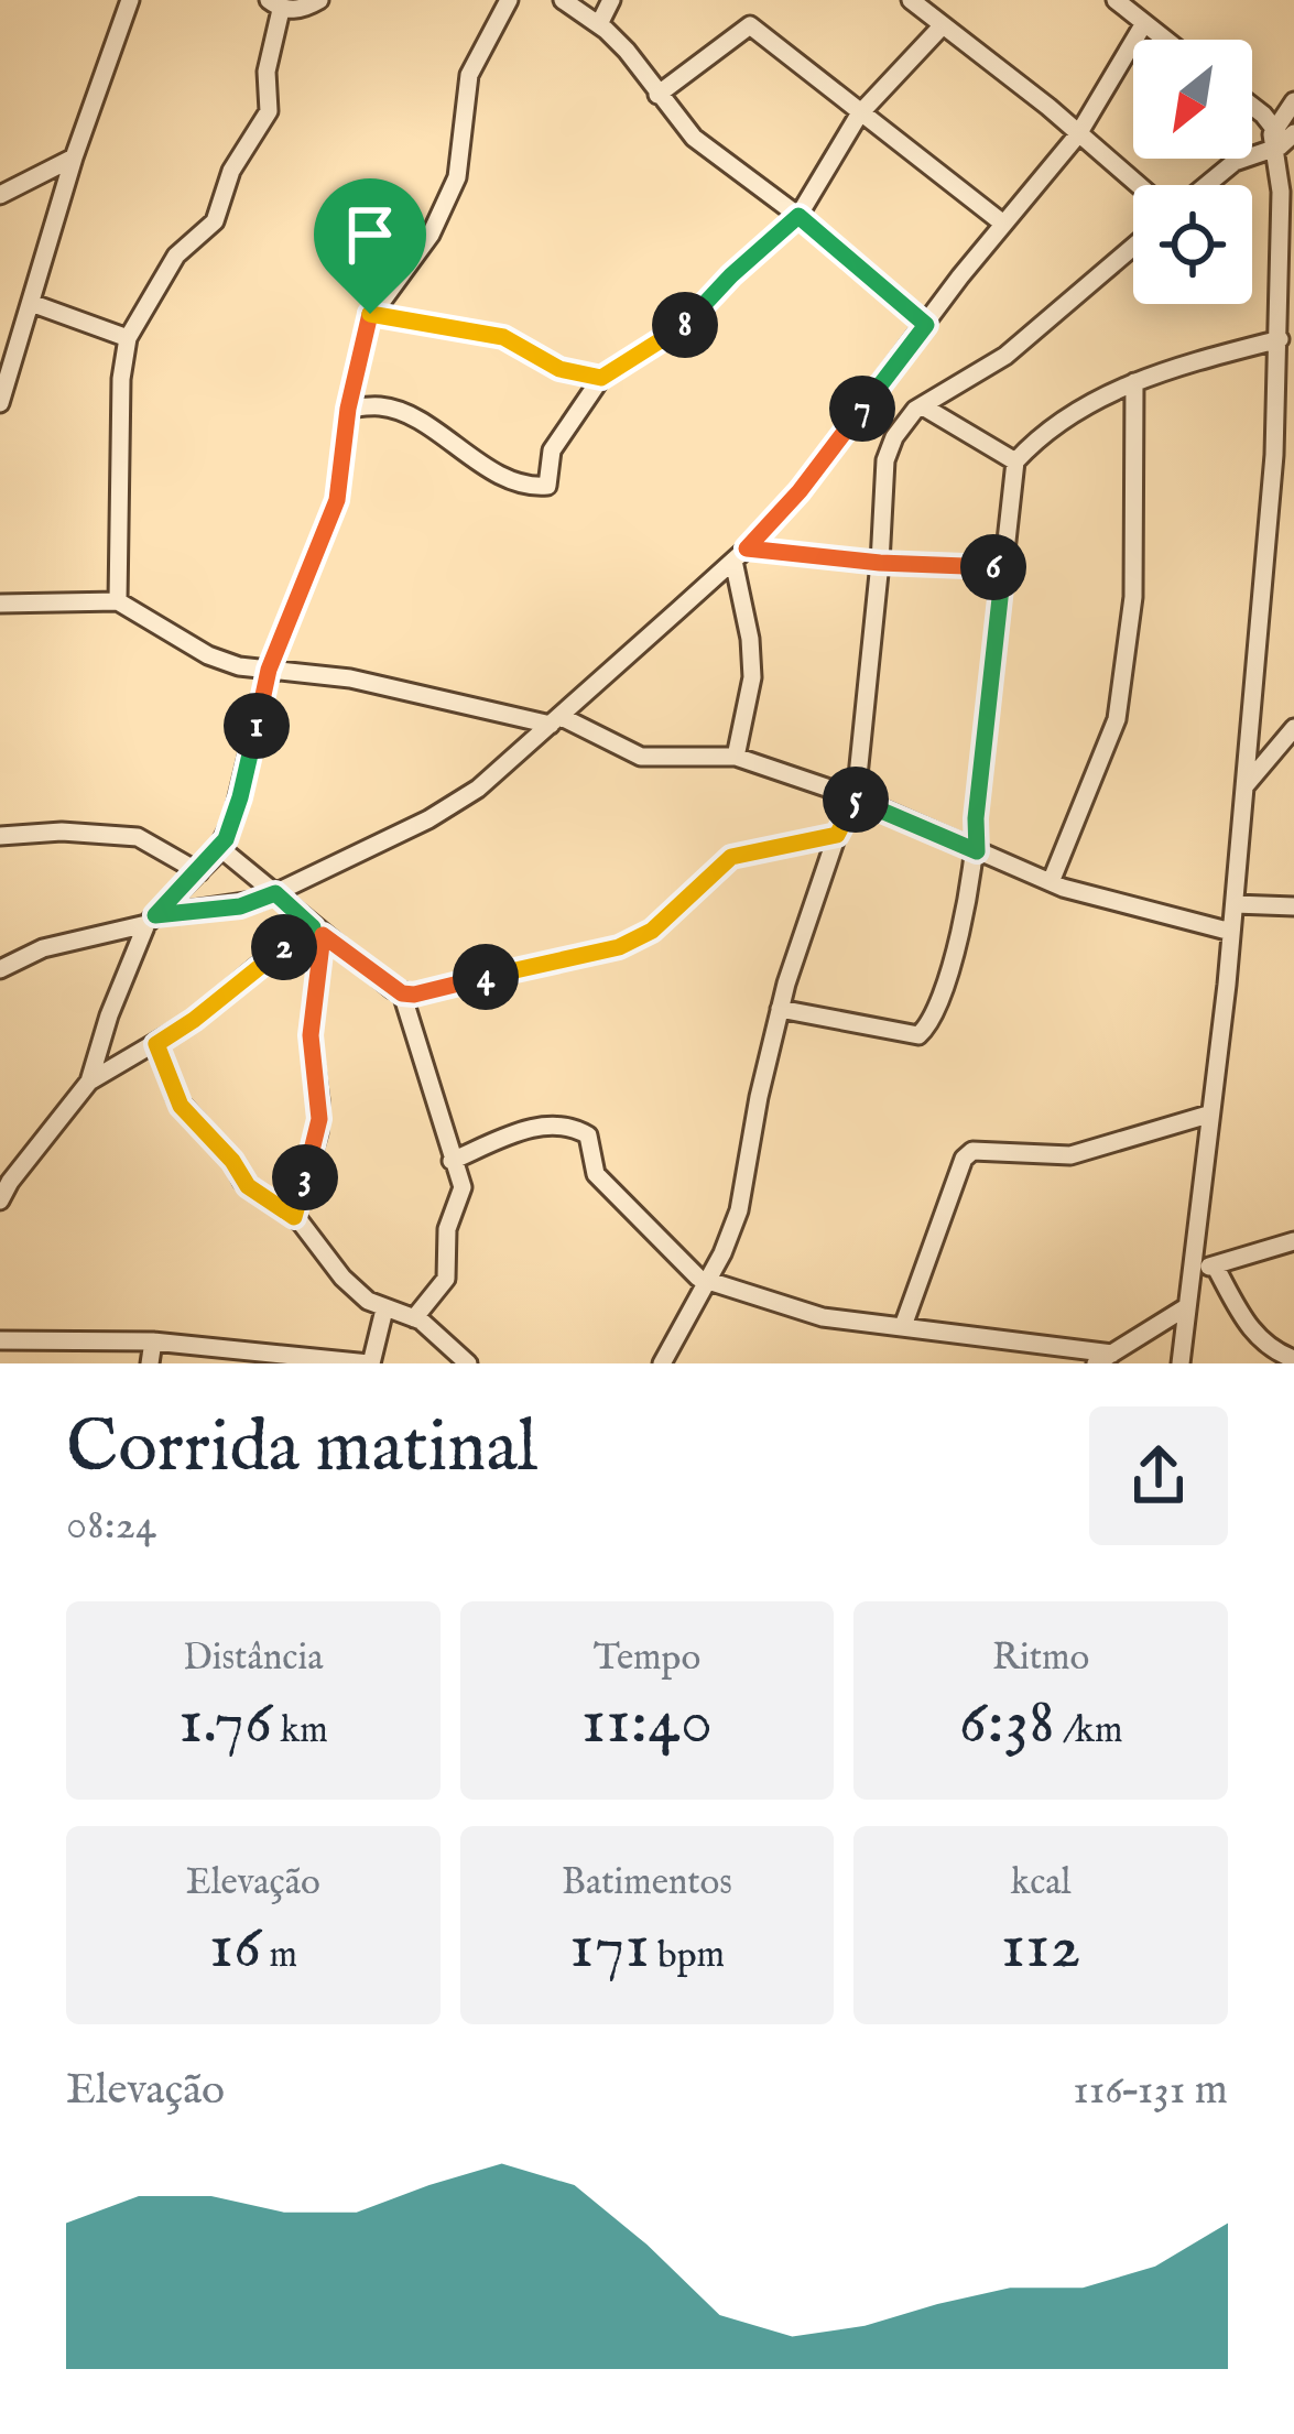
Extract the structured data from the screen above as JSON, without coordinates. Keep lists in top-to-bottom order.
{
  "north": "bottom left",
  "page": {
    "pins": [
      "8",
      "7",
      "6",
      "1",
      "5",
      "2",
      "4",
      "3"
    ],
    "heading": ["Corrida matinal", "08:24"],
    "stats": [
      ["Distância", "1.76 km"],
      ["Tempo", "11:40"],
      ["Ritmo", "6:38 /km"],
      ["Elevação", "16 m"],
      ["Batimentos", "171 bpm"],
      ["kcal", "112"]
    ],
    "chart": ["Elevação", "116–131 m"]
  }
}
